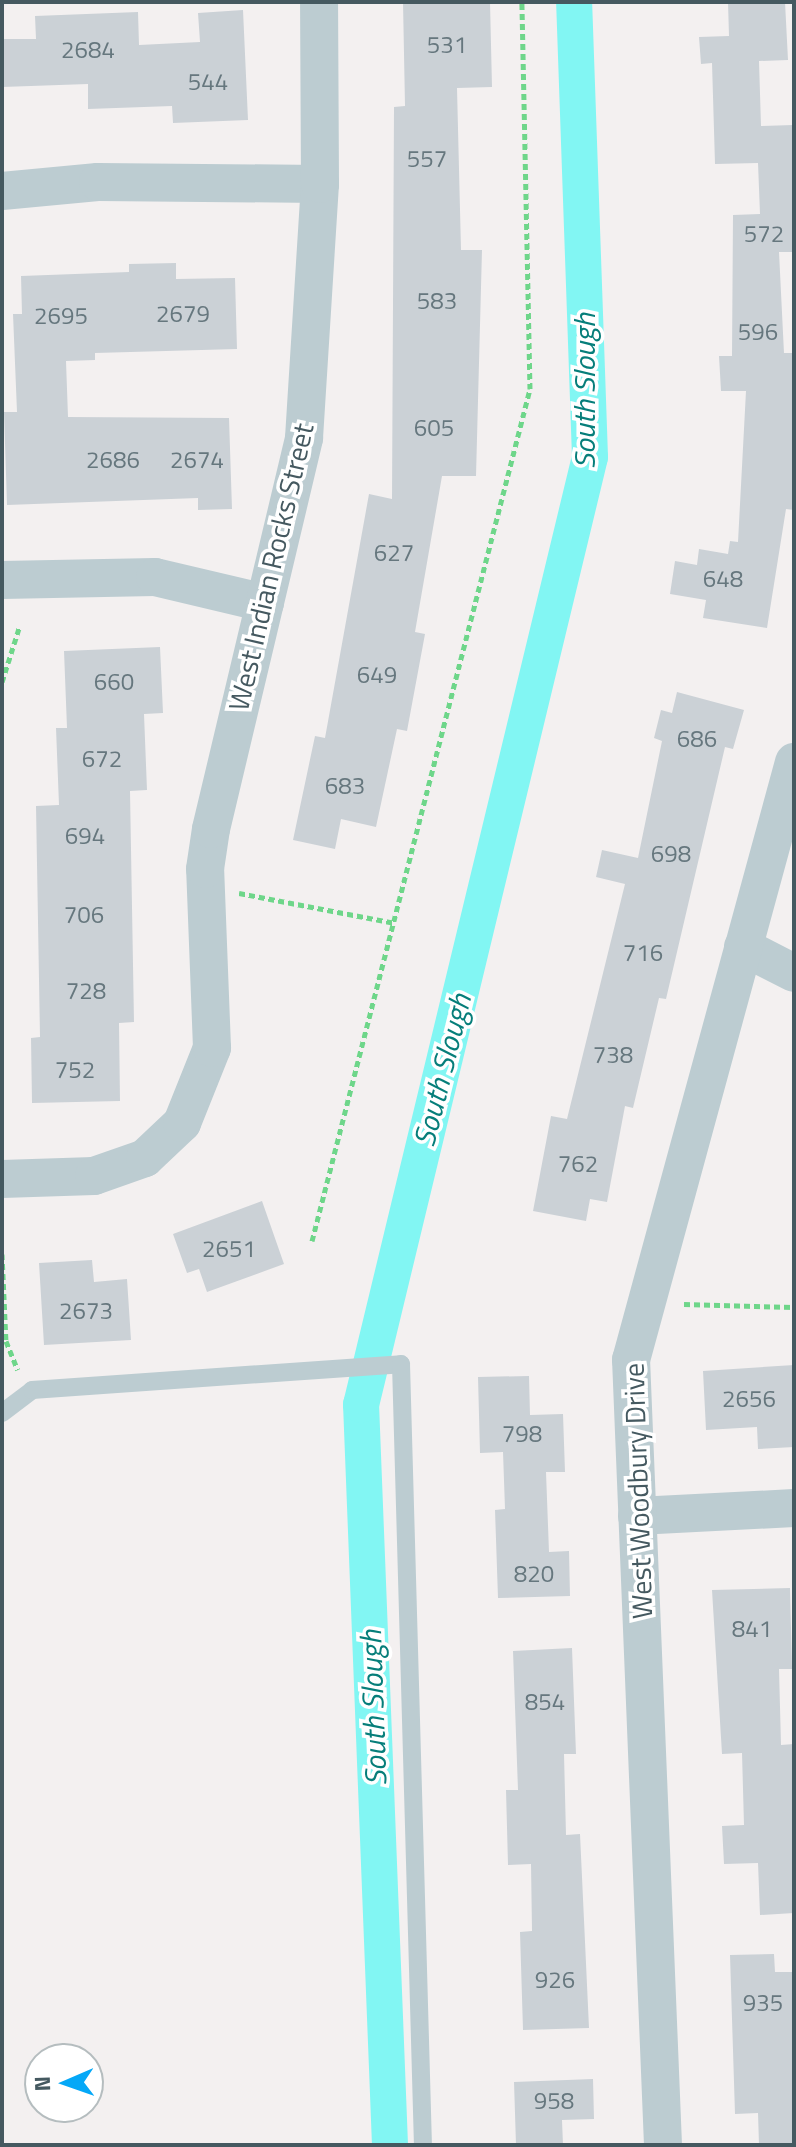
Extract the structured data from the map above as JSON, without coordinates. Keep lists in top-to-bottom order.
{
  "streets": {
    "street": ["West Indian Rocks Street", "West Woodbury Drive"]
  },
  "water": ["South Slough"],
  "house_numbers": [
    "531",
    "2684",
    "544",
    "557",
    "572",
    "583",
    "2679",
    "2695",
    "596",
    "605",
    "2686",
    "2674",
    "627",
    "648",
    "649",
    "660",
    "686",
    "672",
    "683",
    "694",
    "698",
    "706",
    "716",
    "728",
    "738",
    "752",
    "762",
    "2651",
    "2673",
    "2656",
    "798",
    "820",
    "841",
    "854",
    "926",
    "935",
    "958"
  ],
  "north": "left"
}
